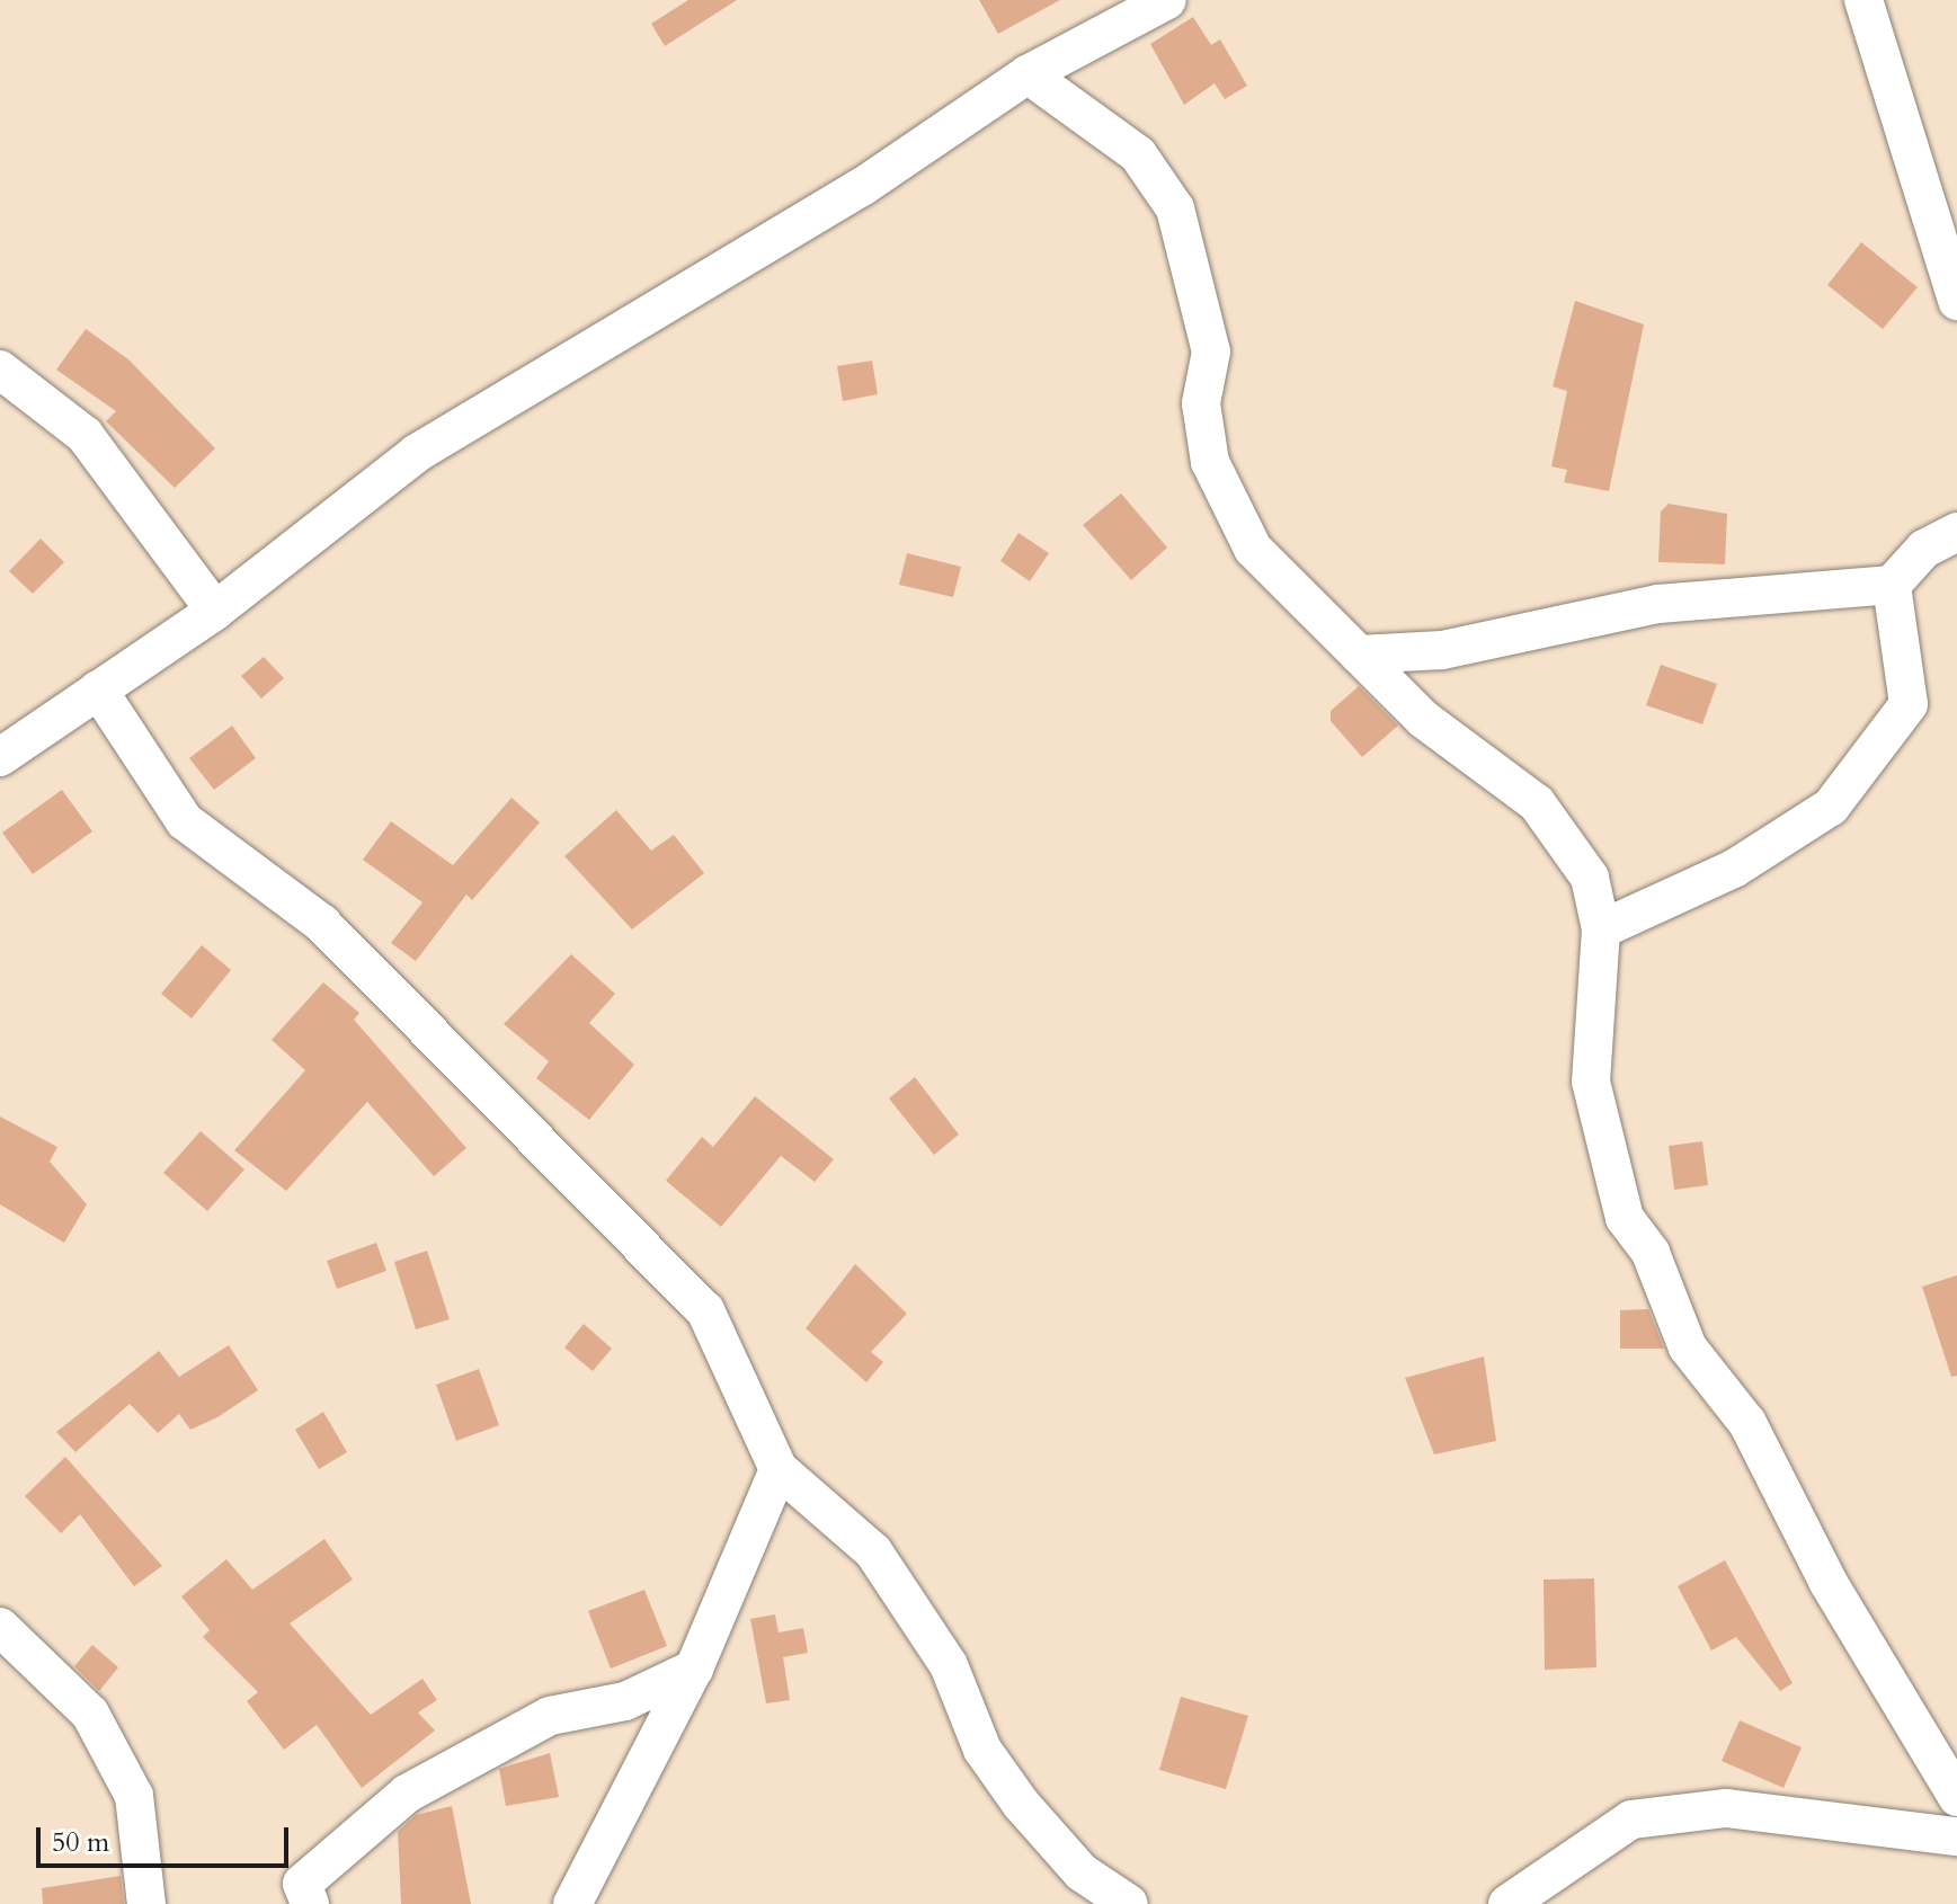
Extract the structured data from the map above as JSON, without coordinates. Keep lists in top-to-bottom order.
{
  "scale_bar": "50 m"
}
